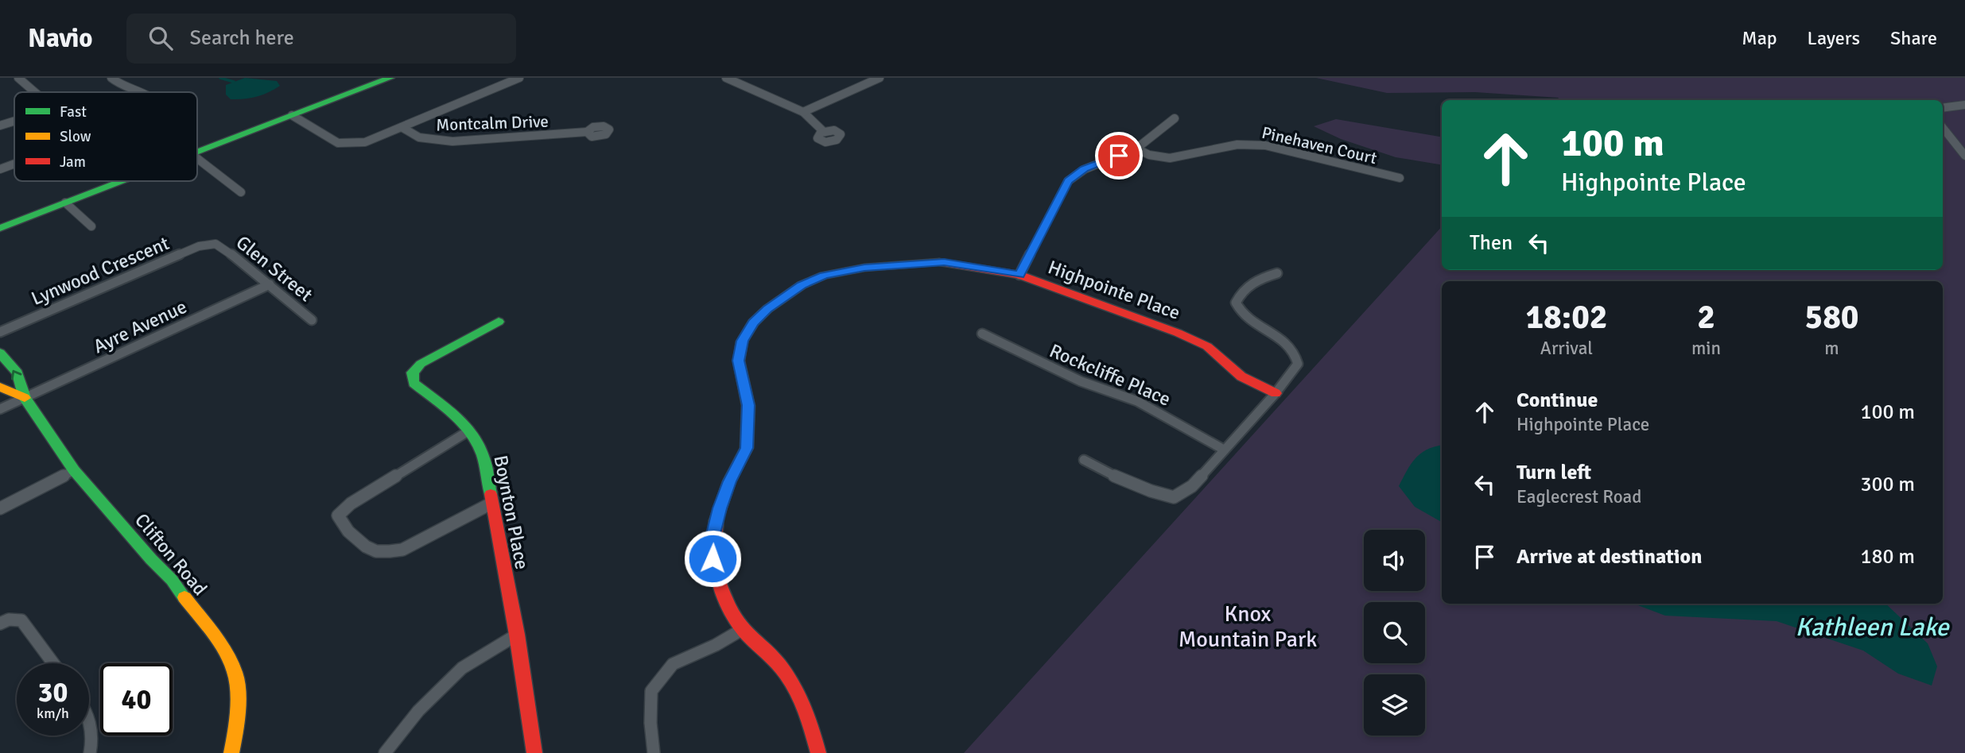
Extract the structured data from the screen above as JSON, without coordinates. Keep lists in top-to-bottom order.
{
  "streets": {
    "street": [
      "Montcalm Drive",
      "Pinehaven Court",
      "Glen Street",
      "Lynwood Crescent",
      "Highpointe Place",
      "Ayre Avenue",
      "Rockcliffe Place",
      "Boynton Place",
      "Clifton Road"
    ]
  },
  "crossings": [
    ["Glen Street", "Lynwood Crescent"],
    ["Glen Street", "Ayre Avenue"],
    ["Ayre Avenue", "Clifton Road"]
  ],
  "water": ["Kathleen Lake"],
  "parks": ["Knox Mountain Park"],
  "legend": ["Fast", "Slow", "Jam"],
  "page": {
    "header": "Navio",
    "search": "Search here",
    "nav": ["Map", "Layers", "Share"],
    "turn": ["100 m", "Highpointe Place"],
    "then": "Then",
    "eta": [
      "18:02",
      "Arrival",
      "2",
      "min",
      "580",
      "m"
    ],
    "list": [
      {
        "name": "Continue",
        "note": "Highpointe Place",
        "value": "100 m"
      },
      {
        "name": "Turn left",
        "note": "Eaglecrest Road",
        "value": "300 m"
      },
      {
        "name": "Arrive at destination",
        "value": "180 m"
      }
    ],
    "speed": "30 km/h",
    "limit": "40"
  }
}
